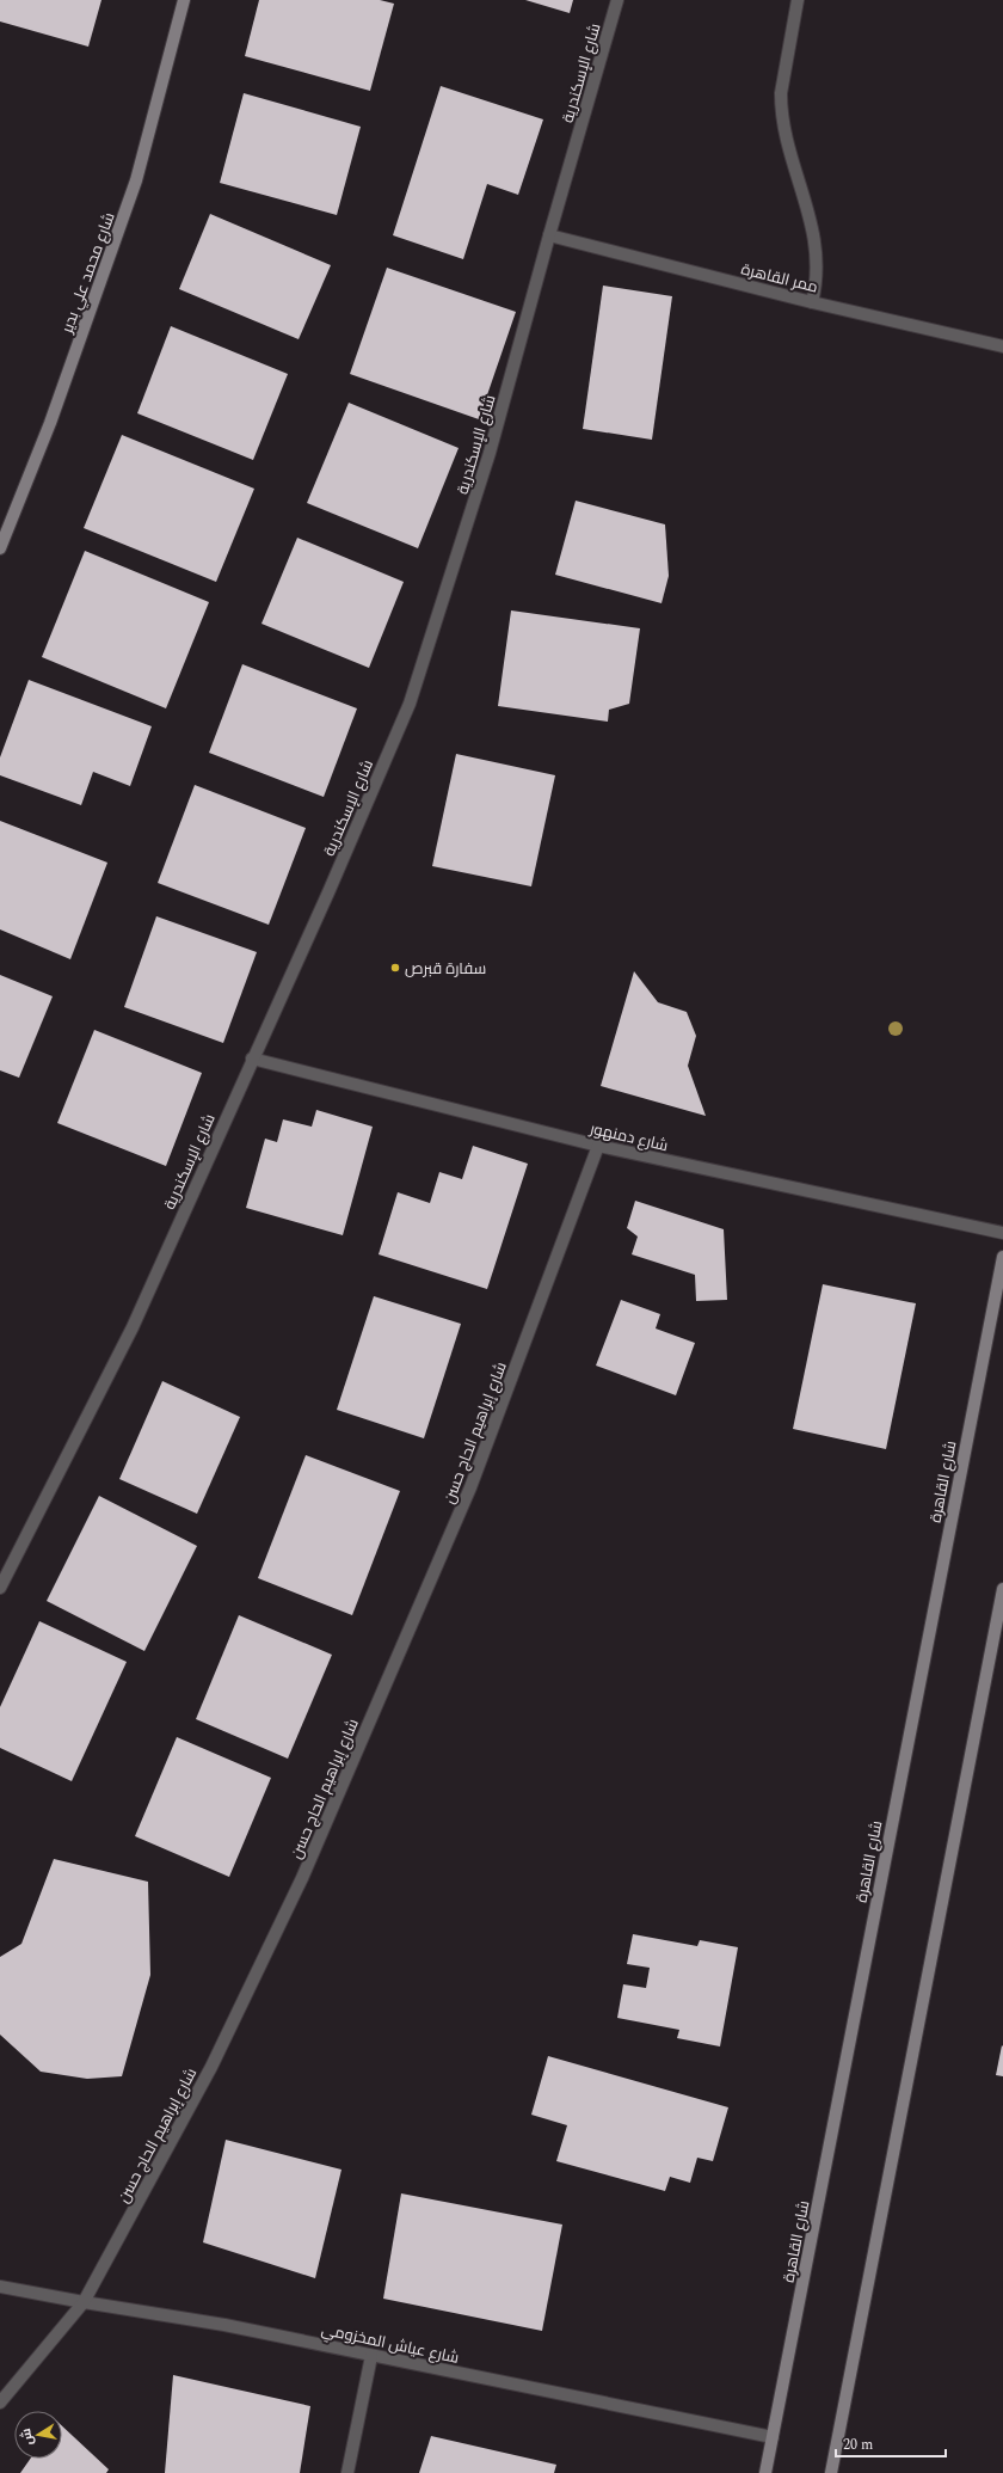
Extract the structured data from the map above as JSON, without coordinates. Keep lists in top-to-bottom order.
{
  "streets": {
    "main road": ["شارع محمد علي بدير", "شارع القاهرة"],
    "street": [
      "شارع الإسكندرية",
      "ممر القاهرة",
      "شارع دمنهور",
      "شارع إبراهيم الحاج حسن",
      "شارع عياش المخزومي"
    ]
  },
  "crossings": [
    ["شارع الإسكندرية", "ممر القاهرة"],
    ["شارع الإسكندرية", "شارع دمنهور"],
    ["شارع دمنهور", "شارع إبراهيم الحاج حسن"],
    ["شارع إبراهيم الحاج حسن", "شارع عياش المخزومي"],
    ["شارع القاهرة", "شارع عياش المخزومي"]
  ],
  "places": ["سفارة قبرص"],
  "scale_bar": "20 m",
  "north": "left"
}
